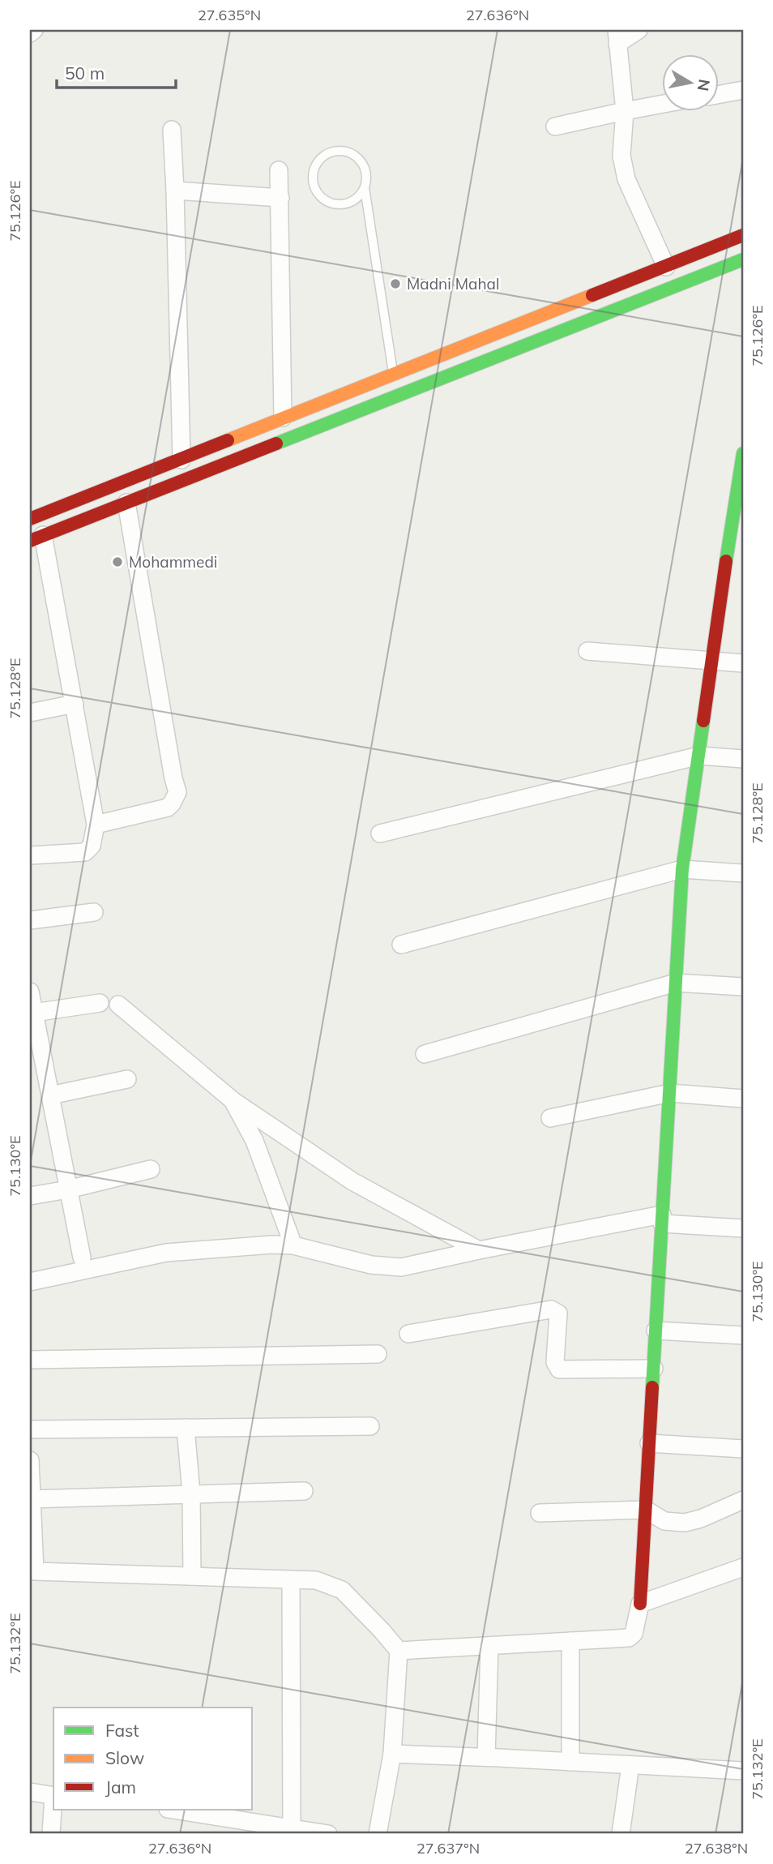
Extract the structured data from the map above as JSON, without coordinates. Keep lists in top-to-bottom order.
{
  "places": ["Madni Mahal", "Mohammedi"],
  "legend": ["Fast", "Slow", "Jam"],
  "scale_bar": "50 m",
  "north": "right",
  "coordinates": [
    "27.635°N",
    "27.636°N",
    "75.126°E",
    "75.128°E",
    "75.130°E",
    "75.132°E",
    "27.637°N",
    "27.638°N"
  ]
}
